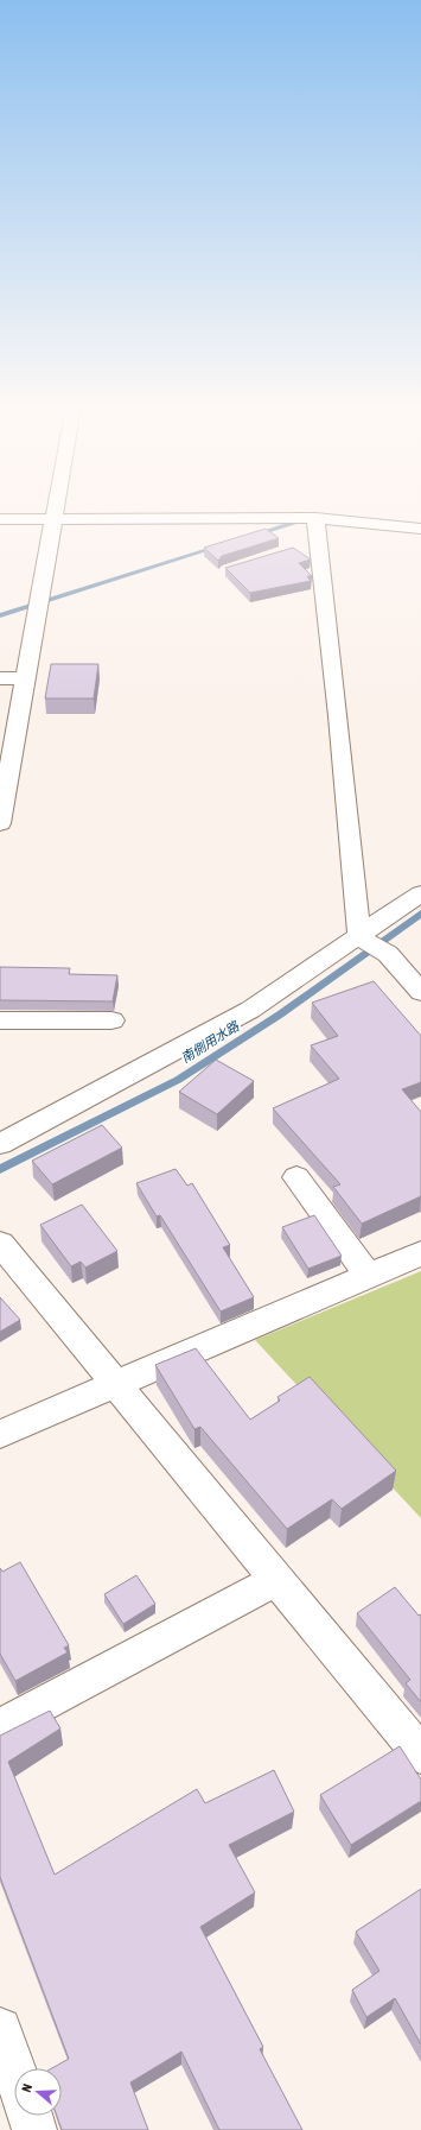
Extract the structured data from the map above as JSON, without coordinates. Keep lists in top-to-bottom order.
{
  "water": ["南側用水路"],
  "north": "left"
}
